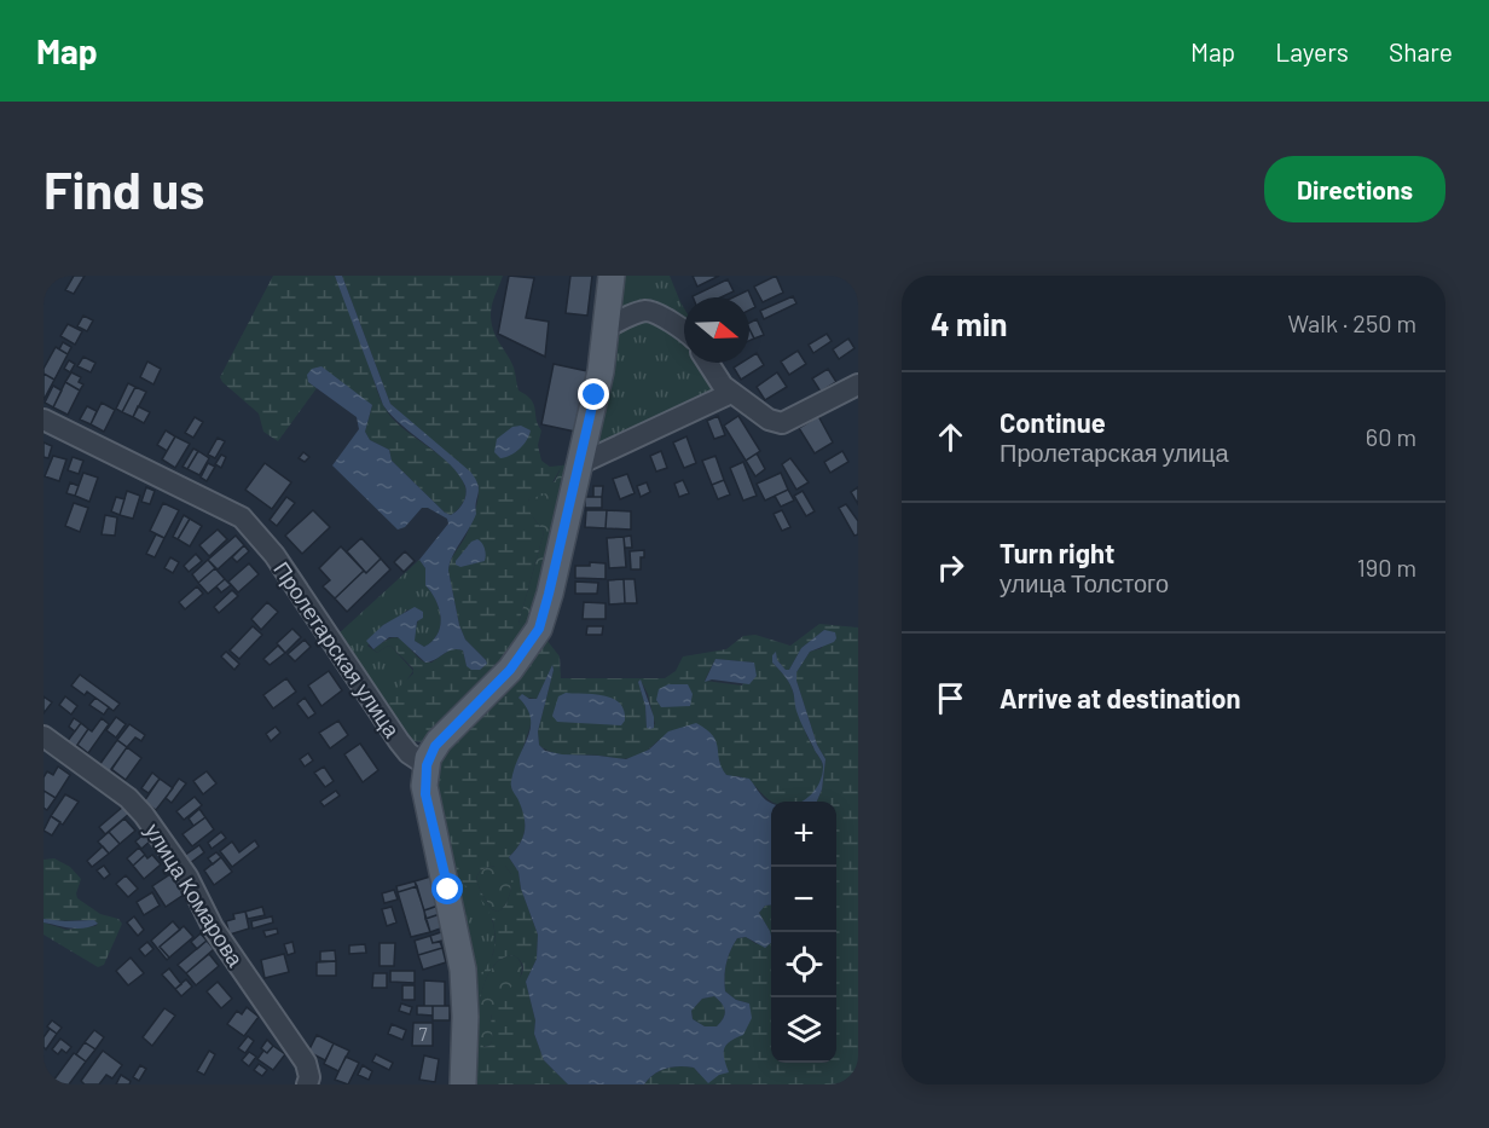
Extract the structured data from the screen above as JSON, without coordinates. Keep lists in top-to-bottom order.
{
  "streets": {
    "street": ["Пролетарская улица", "улица Комарова"]
  },
  "house_numbers": ["7"],
  "north": "right",
  "page": {
    "header": "Map",
    "nav": ["Map", "Layers", "Share"],
    "buttons": "Directions",
    "title": "Find us",
    "heading": ["4 min", "Walk · 250 m"],
    "list": [
      ["Continue", "Пролетарская улица", "60 m"],
      ["Turn right", "улица Толстого", "190 m"],
      "Arrive at destination"
    ],
    "map_buttons": ["+", "−"]
  }
}
